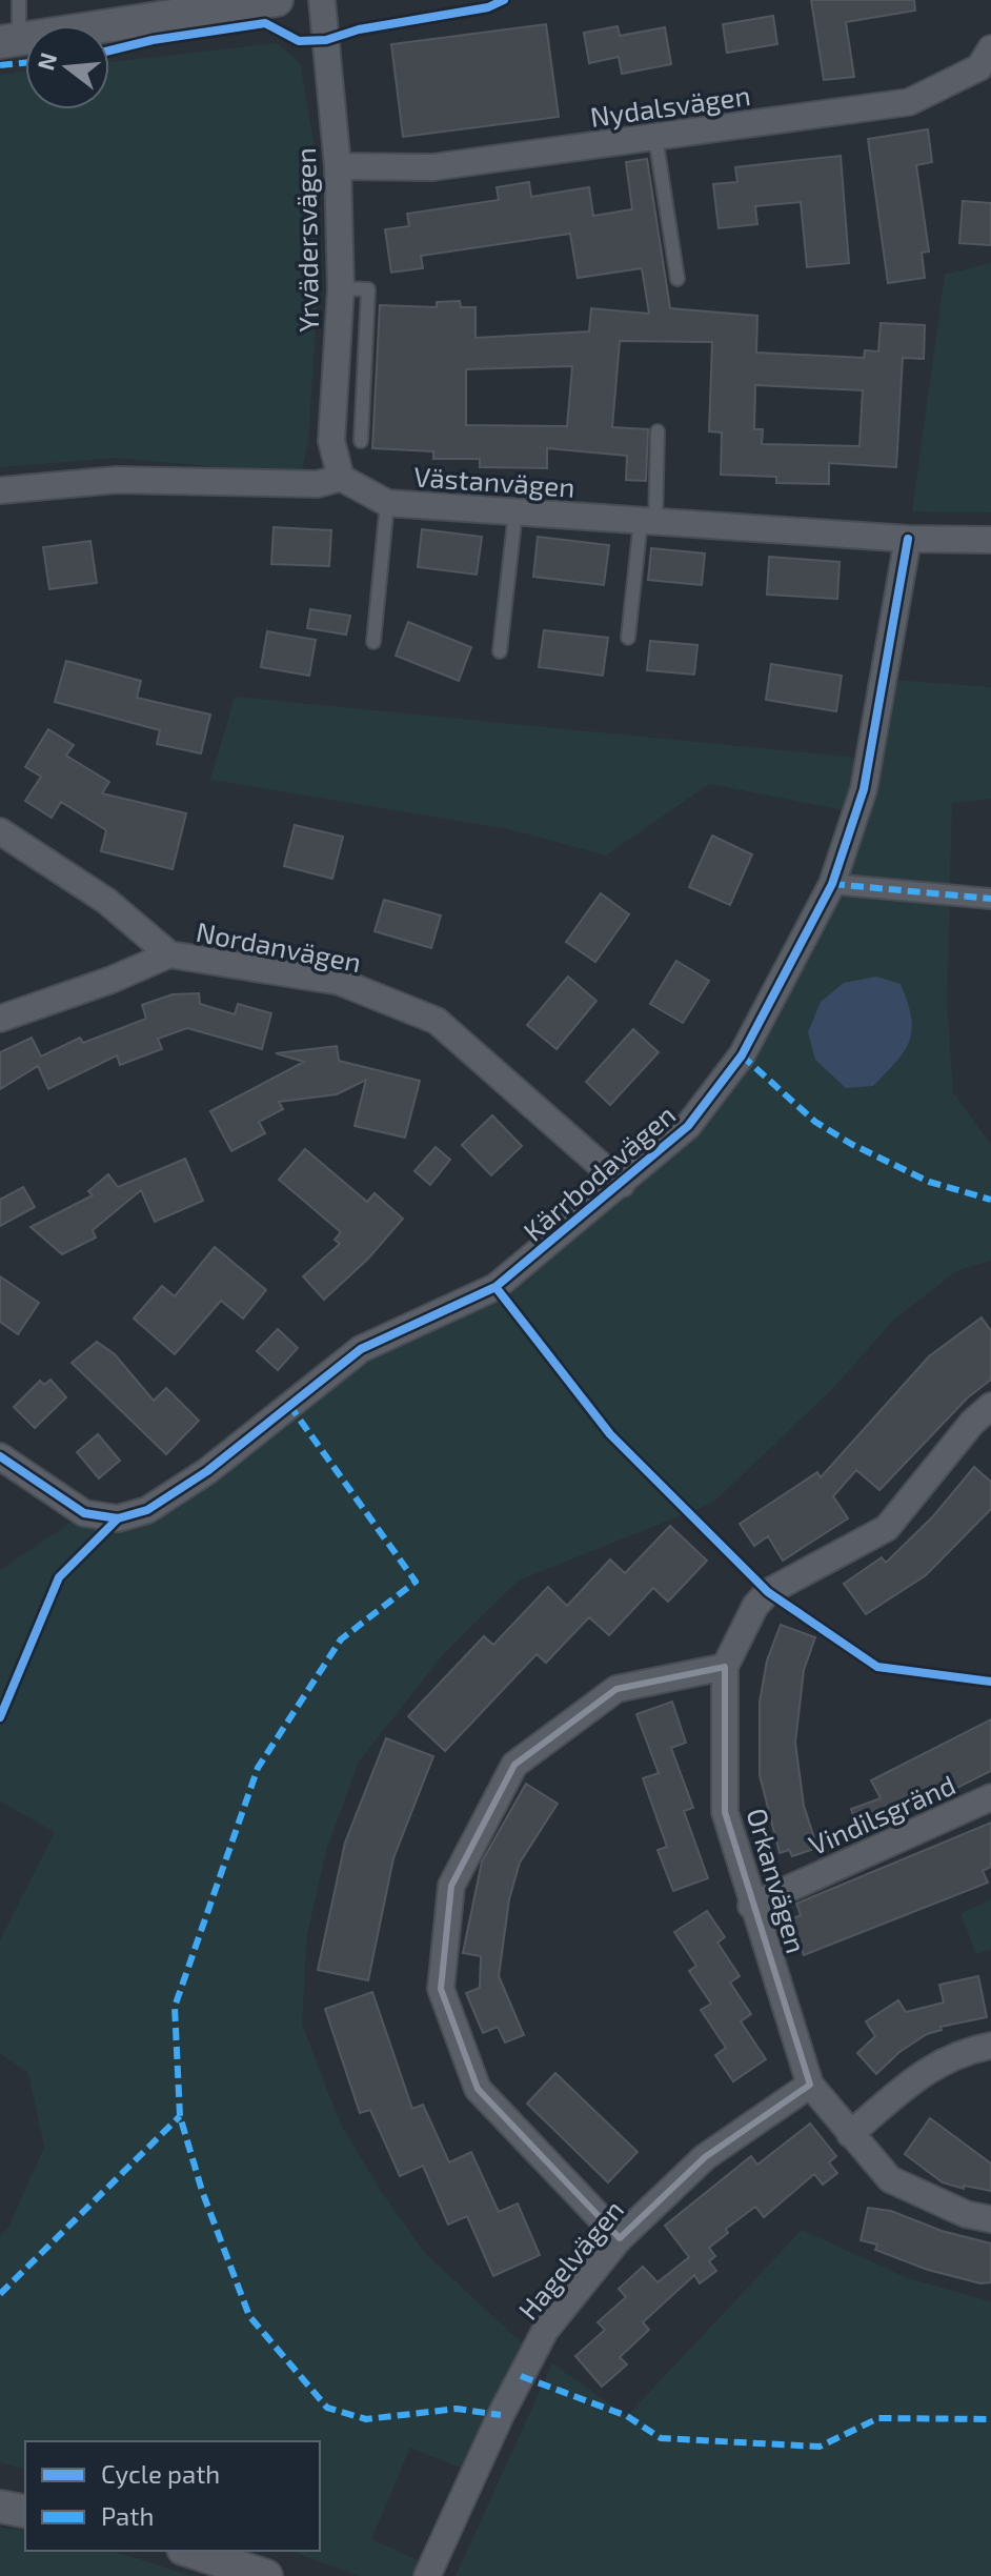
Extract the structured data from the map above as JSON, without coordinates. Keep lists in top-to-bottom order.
{
  "streets": {
    "street": [
      "Nydalsvägen",
      "Yrvädersvägen",
      "Västanvägen",
      "Nordanvägen",
      "Kärrbodavägen",
      "Vindilsgränd",
      "Orkanvägen",
      "Hagelvägen"
    ]
  },
  "crossings": [
    ["Nydalsvägen", "Yrvädersvägen"],
    ["Yrvädersvägen", "Västanvägen"],
    ["Västanvägen", "Kärrbodavägen"],
    ["Nordanvägen", "Kärrbodavägen"],
    ["Vindilsgränd", "Orkanvägen"],
    ["Orkanvägen", "Hagelvägen"]
  ],
  "legend": ["Cycle path", "Path"],
  "north": "left"
}
